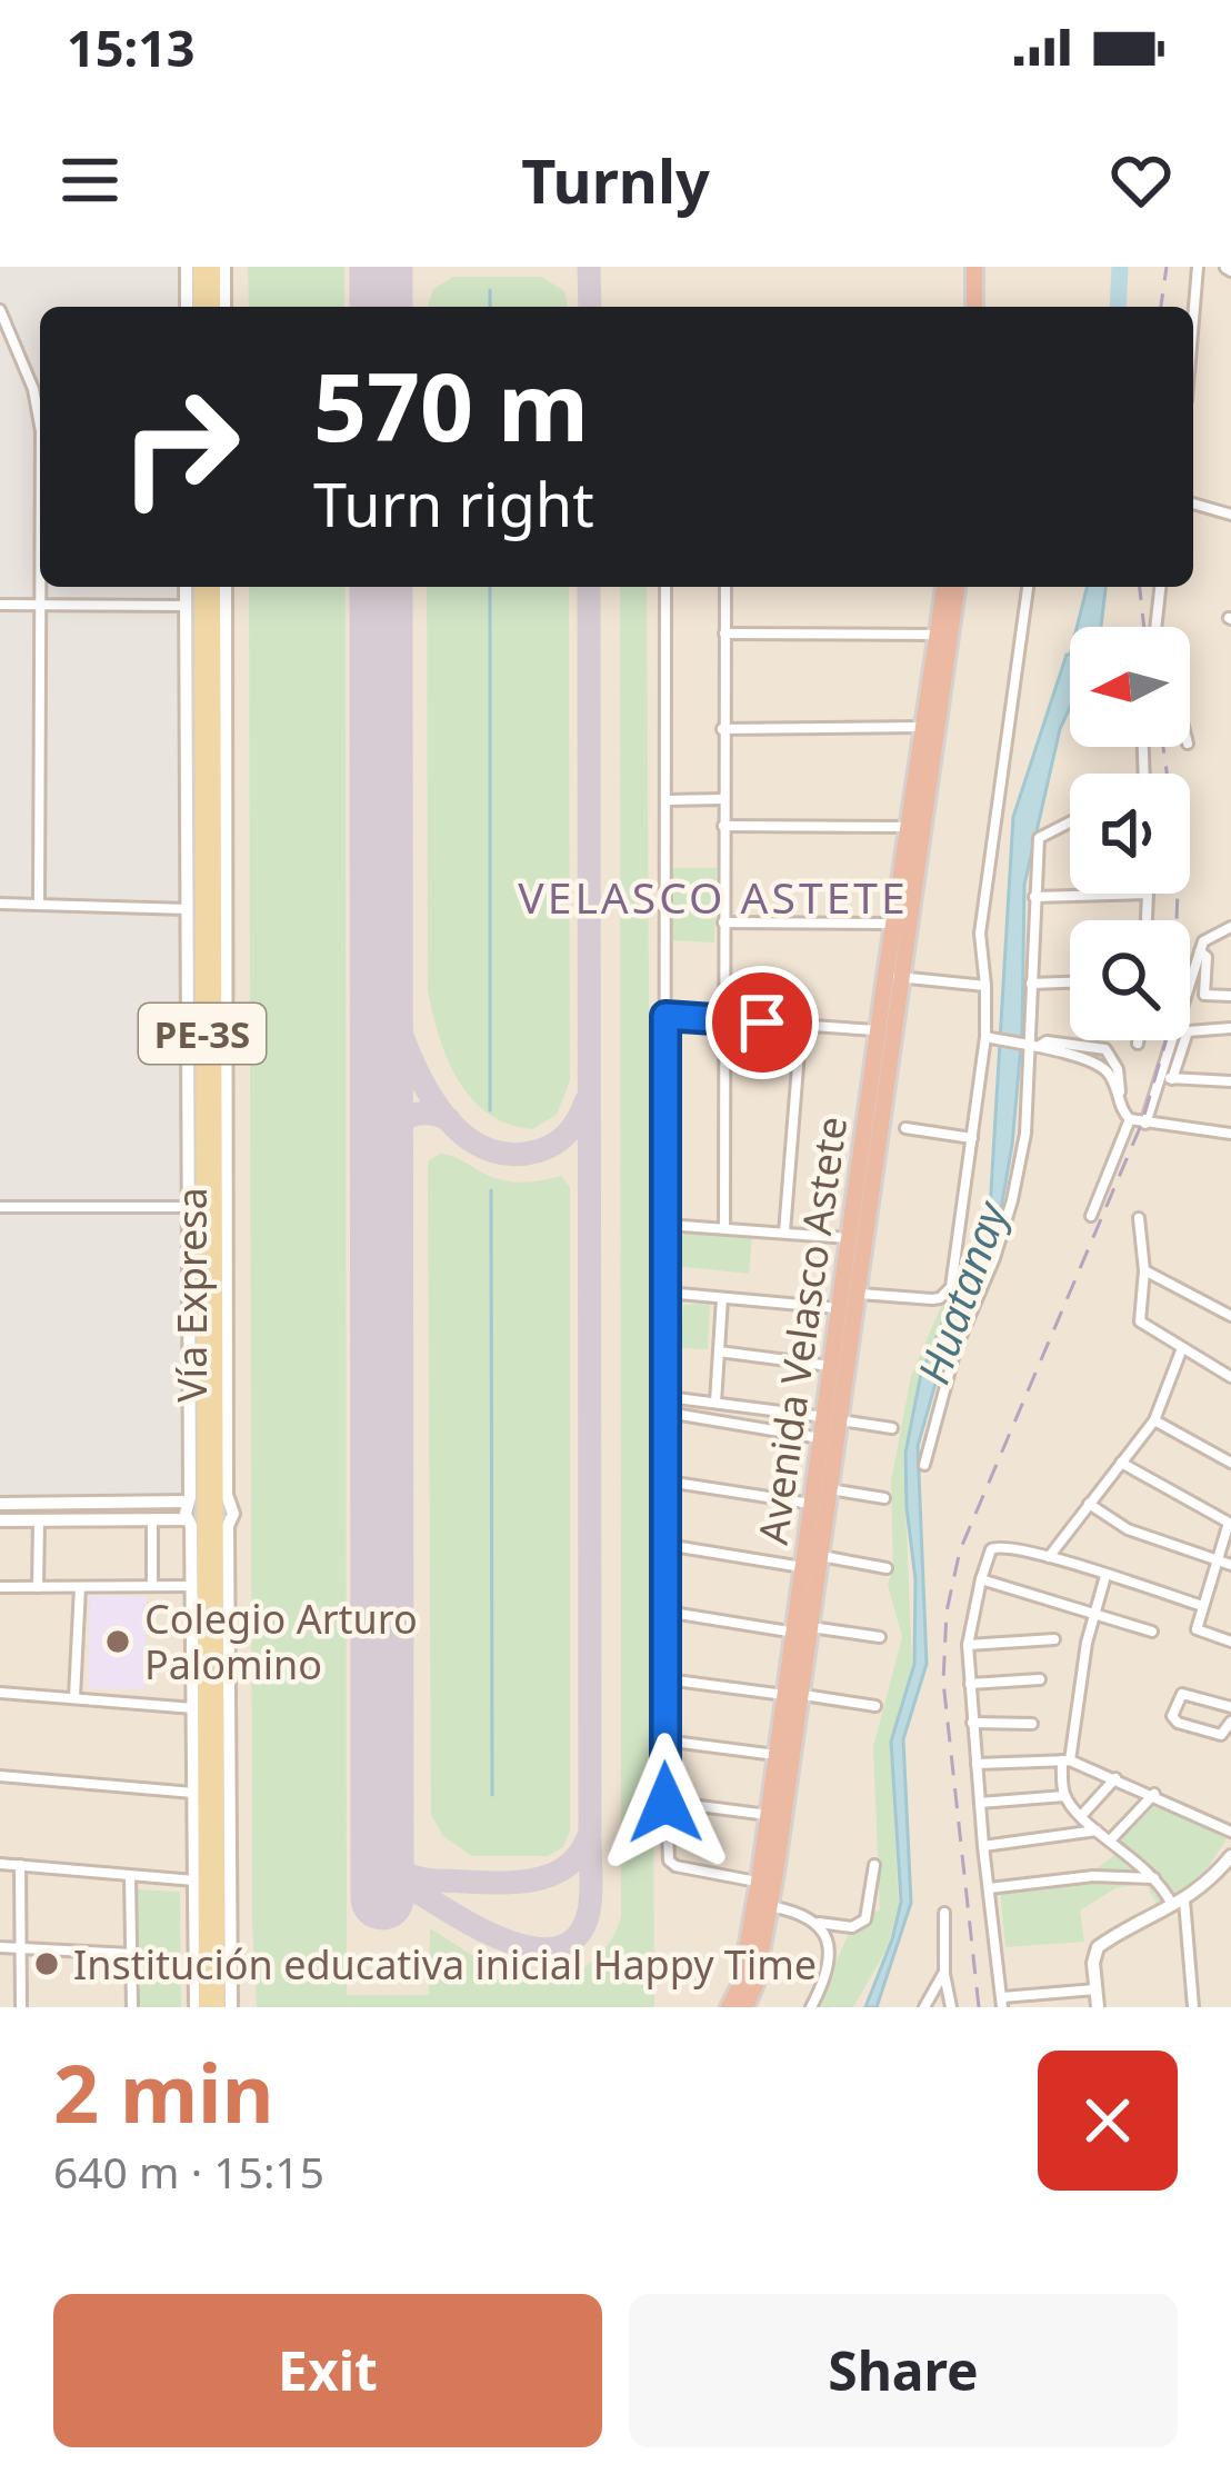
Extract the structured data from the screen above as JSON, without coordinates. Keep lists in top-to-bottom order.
{
  "streets": {
    "highway": ["Avenida Velasco Astete"],
    "main road": ["PE-3S", "Vía Expresa"]
  },
  "districts": ["VELASCO ASTETE"],
  "water": ["Huatanay"],
  "places": ["Colegio Arturo Palomino", "Institución educativa inicial Happy Time"],
  "north": "left",
  "page": {
    "status": "15:13",
    "header": "Turnly",
    "turn": ["570 m", "Turn right"],
    "heading": ["2 min", "640 m · 15:15"],
    "buttons": ["Exit", "Share"]
  }
}
